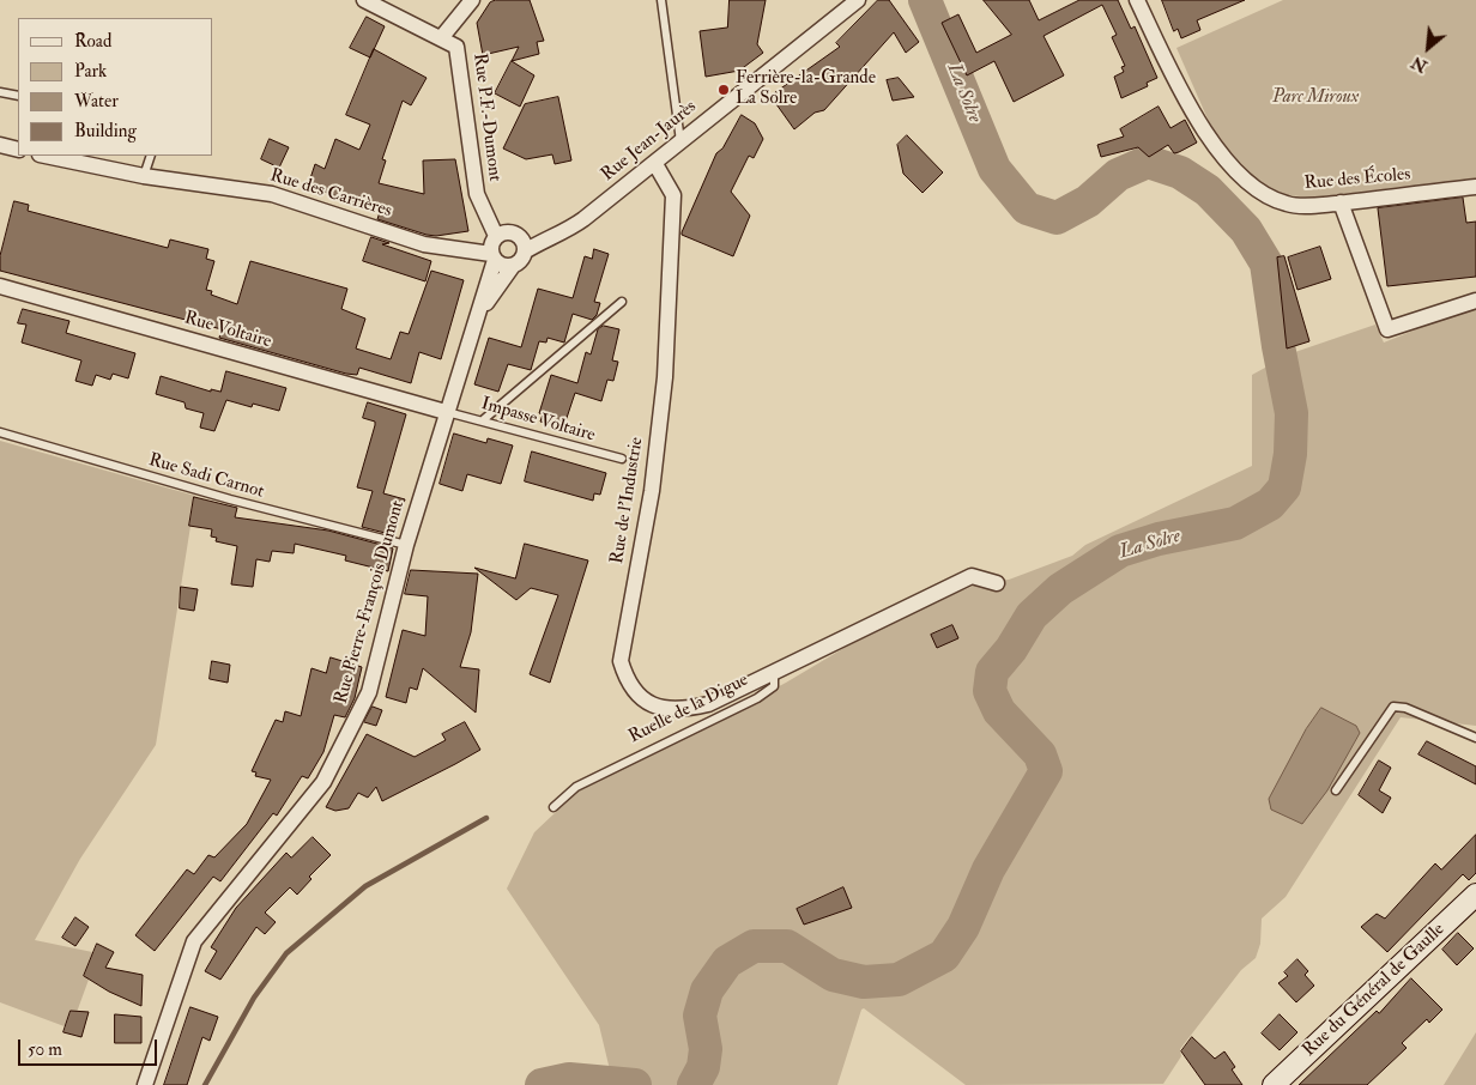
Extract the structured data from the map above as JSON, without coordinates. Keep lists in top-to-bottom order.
{
  "streets": {
    "street": [
      "Rue P.F.-Dumont",
      "Rue Jean-Jaurès",
      "Rue des Écoles",
      "Rue des Carrières",
      "Rue Voltaire",
      "Rue de l'Industrie",
      "Rue Pierre-François Dumont",
      "Rue du Général de Gaulle"
    ],
    "lane": ["Impasse Voltaire", "Rue Sadi Carnot", "Ruelle de la Digue"]
  },
  "crossings": [
    ["Rue P.F.-Dumont", "Rue Jean-Jaurès"],
    ["Rue P.F.-Dumont", "Rue des Carrières"],
    ["Rue P.F.-Dumont", "Rue Pierre-François Dumont"],
    ["Rue Jean-Jaurès", "Rue des Carrières"],
    ["Rue Jean-Jaurès", "Rue de l'Industrie"],
    ["Rue Jean-Jaurès", "Rue Pierre-François Dumont"],
    ["Rue des Carrières", "Rue Pierre-François Dumont"],
    ["Rue Voltaire", "Impasse Voltaire"],
    ["Rue Voltaire", "Rue Pierre-François Dumont"],
    ["Impasse Voltaire", "Rue Pierre-François Dumont"],
    ["Rue Sadi Carnot", "Rue Pierre-François Dumont"],
    ["Rue de l'Industrie", "Ruelle de la Digue"]
  ],
  "water": ["La Solre"],
  "parks": ["Parc Miroux"],
  "places": ["Ferrière-la-Grande La Solre"],
  "legend": [
    "Road",
    "Park",
    "Water",
    "Building"
  ],
  "scale_bar": "50 m",
  "north": "bottom left"
}
